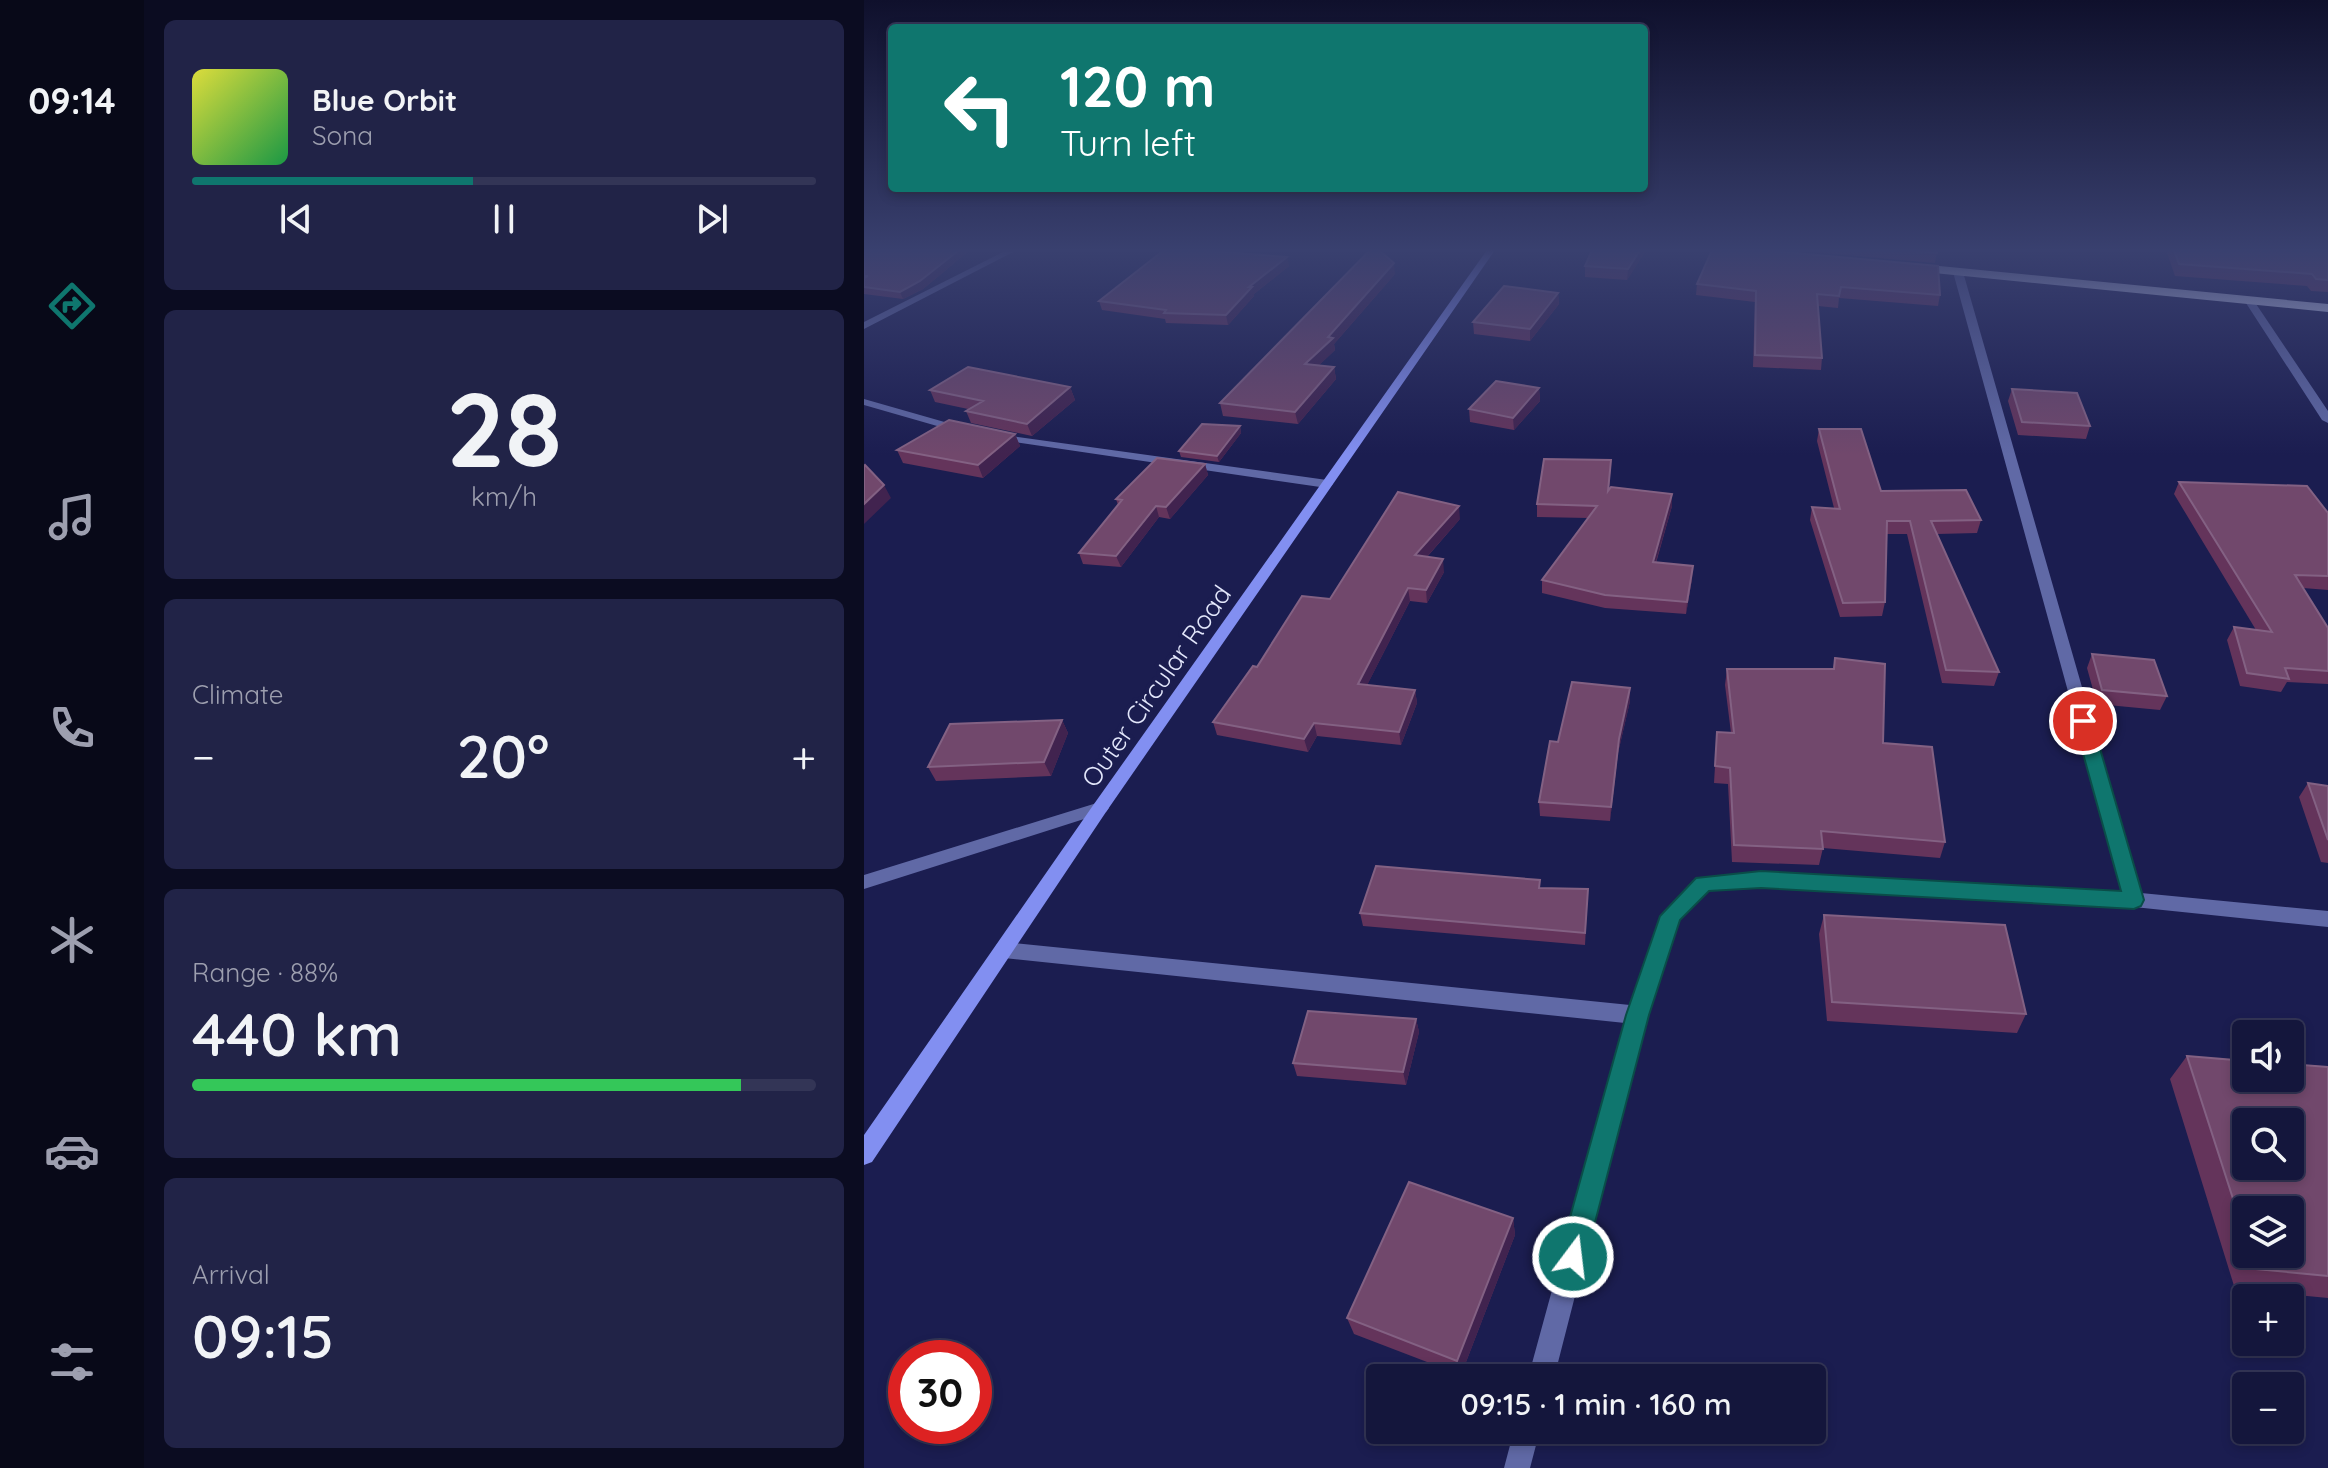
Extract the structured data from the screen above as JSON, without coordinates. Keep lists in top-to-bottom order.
{
  "streets": {
    "street": ["Outer Circular Road"]
  },
  "page": {
    "tabs": "09:14",
    "turn": ["120 m", "Turn left"],
    "song": ["Blue Orbit", "Sona"],
    "tile": [
      ["28", "km/h"],
      "Climate",
      ["Range · 88%", "440 km"],
      ["Arrival", "09:15"]
    ],
    "heat": ["−", "20°", "+"],
    "map_buttons": ["+", "−"],
    "limit": "30",
    "trip": "09:15 · 1 min · 160 m"
  }
}
